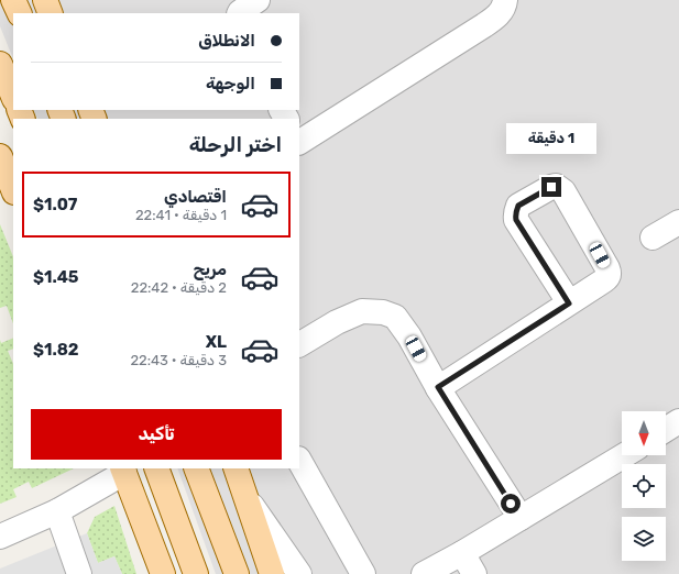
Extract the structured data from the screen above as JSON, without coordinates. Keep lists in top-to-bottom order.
{
  "north": "bottom",
  "page": {
    "banner": ["الانطلاق", "الوجهة"],
    "heading": "اختر الرحلة",
    "bubble": "1 دقيقة",
    "list": [
      {
        "name": "اقتصادي",
        "note": "1 دقيقة · 22:41",
        "value": "$1.07"
      },
      {
        "name": "مريح",
        "note": "2 دقيقة · 22:42",
        "value": "$1.45"
      },
      {
        "name": "XL",
        "note": "3 دقيقة · 22:43",
        "value": "$1.82"
      }
    ],
    "buttons": "تأكيد"
  }
}
